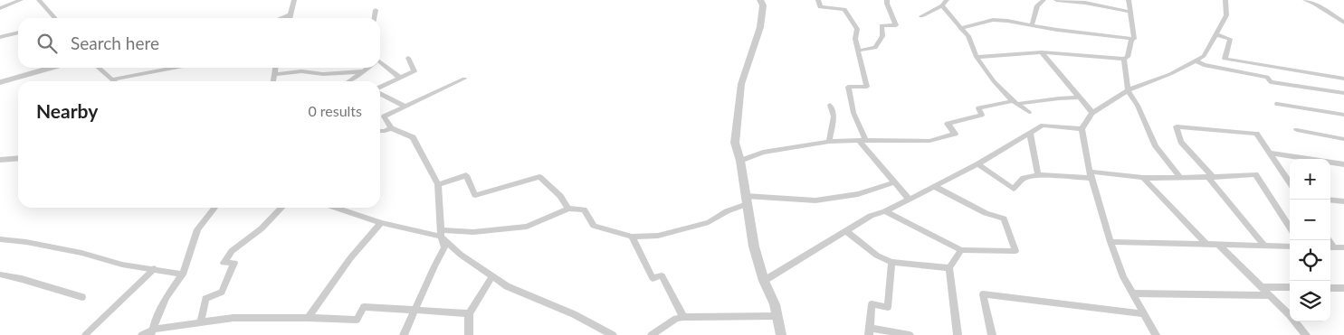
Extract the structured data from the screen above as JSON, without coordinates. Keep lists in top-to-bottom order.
{
  "page": {
    "search": "Search here",
    "heading": ["Nearby", "0 results"],
    "map_buttons": ["+", "−"]
  }
}
